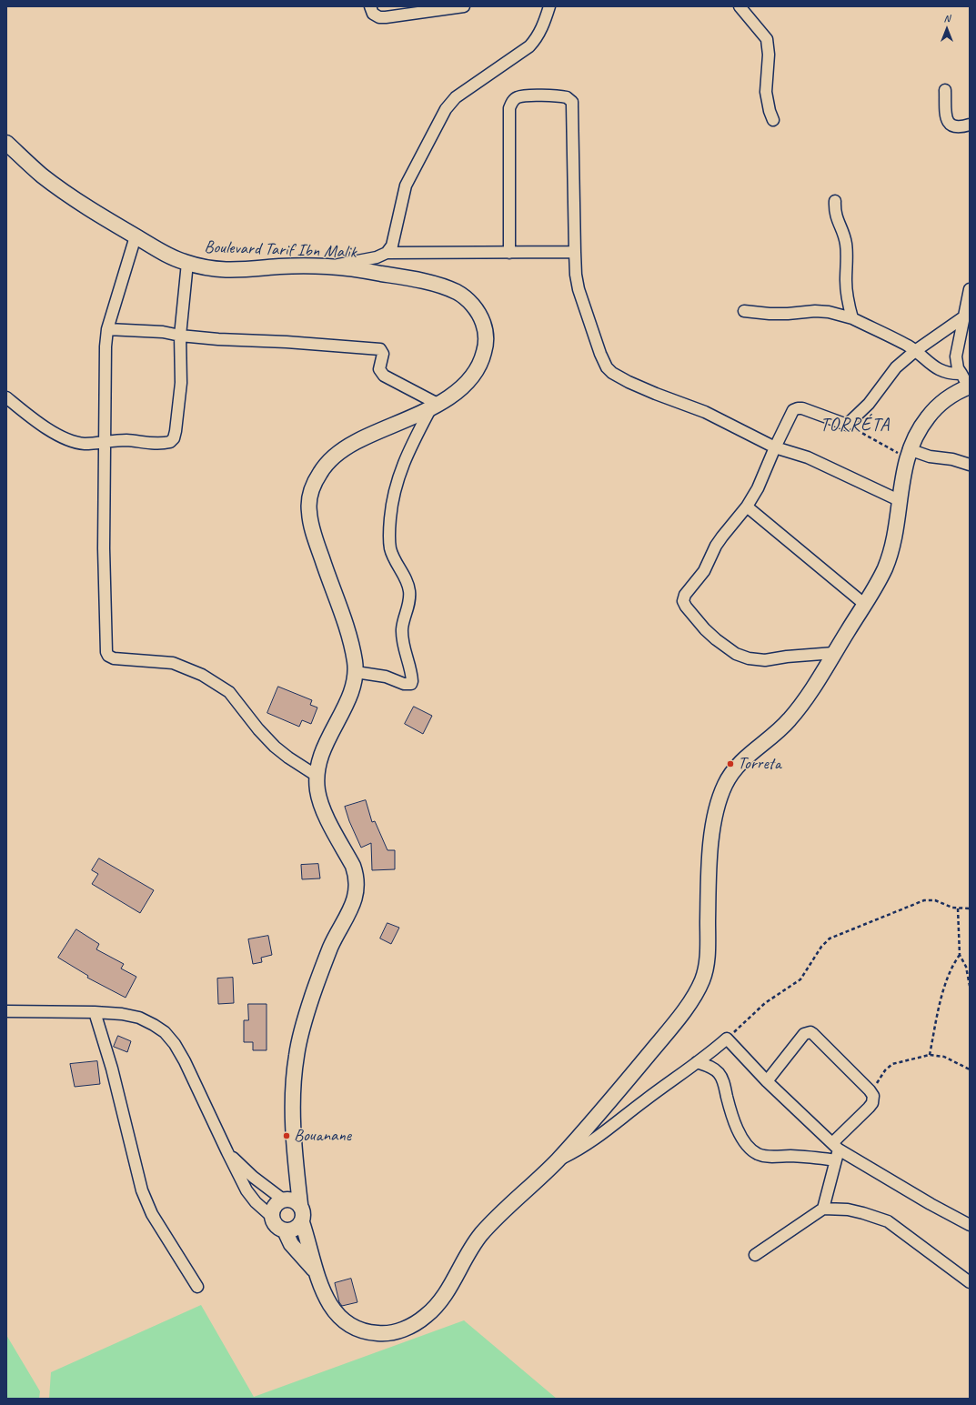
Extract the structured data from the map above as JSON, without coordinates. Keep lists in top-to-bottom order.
{
  "streets": {
    "street": ["Boulevard Tarif Ibn Malik"]
  },
  "districts": ["TORRÉTA"],
  "places": ["Torreta", "Bouanane"],
  "north": "top"
}
